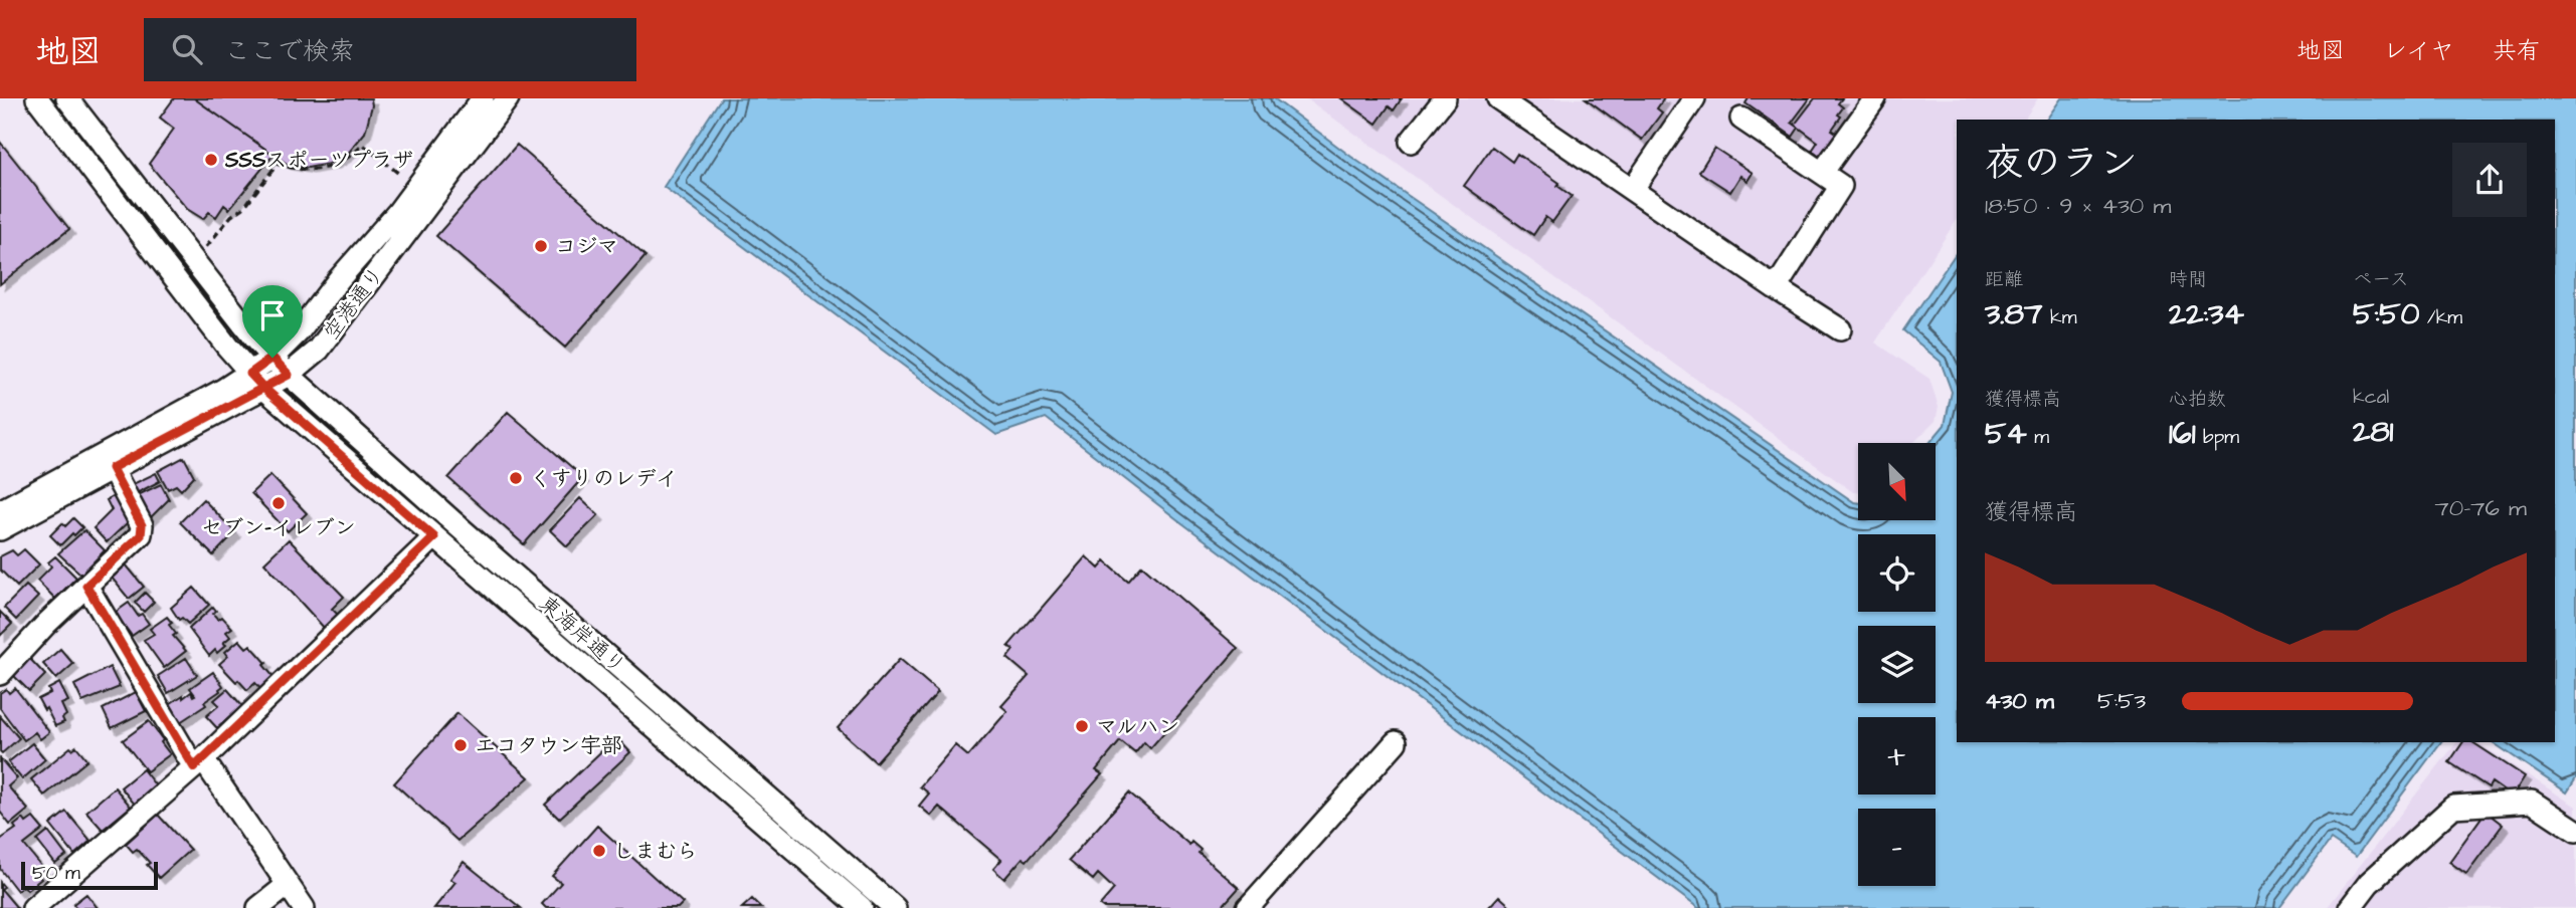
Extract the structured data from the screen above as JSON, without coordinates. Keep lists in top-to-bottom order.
{
  "streets": {
    "street": ["空港通り", "東海岸通り"]
  },
  "crossings": [
    ["空港通り", "東海岸通り"]
  ],
  "places": [
    "SSSスポーツプラザ",
    "コジマ",
    "くすりのレデイ",
    "セブン-イレブン",
    "マルハン",
    "エコタウン宇部",
    "しまむら"
  ],
  "scale_bar": "50 m",
  "north": "bottom right",
  "page": {
    "header": "地図",
    "search": "ここで検索",
    "nav": ["地図", "レイヤ", "共有"],
    "heading": ["夜のラン", "18:50 · 9 × 430 m"],
    "stats": [
      ["距離", "3.87 km"],
      ["時間", "22:34"],
      ["ペース", "5:50 /km"],
      ["獲得標高", "54 m"],
      ["心拍数", "161 bpm"],
      ["kcal", "281"]
    ],
    "map_buttons": ["+", "−"],
    "chart": ["獲得標高", "70–76 m"],
    "list": [
      {
        "name": "430 m",
        "note": "5:53"
      }
    ],
    "scale": "50 m"
  }
}
